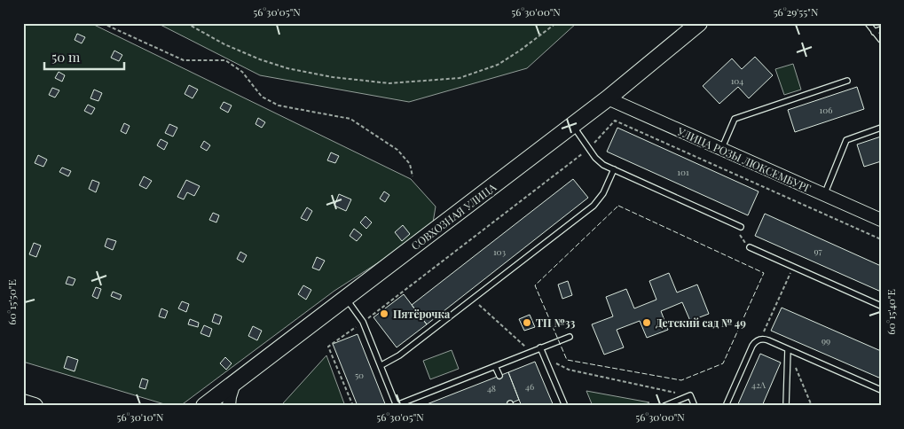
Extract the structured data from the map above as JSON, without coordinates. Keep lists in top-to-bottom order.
{
  "streets": {
    "main road": ["СОВХОЗНАЯ УЛИЦА"],
    "street": ["УЛИЦА РОЗЫ ЛЮКСЕМБУРГ"]
  },
  "crossings": [
    ["УЛИЦА РОЗЫ ЛЮКСЕМБУРГ", "СОВХОЗНАЯ УЛИЦА"]
  ],
  "places": ["Пятёрочка", "ТП №33", "Детский сад № 49"],
  "house_numbers": [
    "104",
    "106",
    "101",
    "97",
    "103",
    "99",
    "50",
    "42А",
    "46",
    "48"
  ],
  "scale_bar": "50 m",
  "coordinates": [
    "56°30'05\"N",
    "56°30'00\"N",
    "56°29'55\"N",
    "60°15'50\"E",
    "60°15'40\"E",
    "56°30'10\"N"
  ]
}
